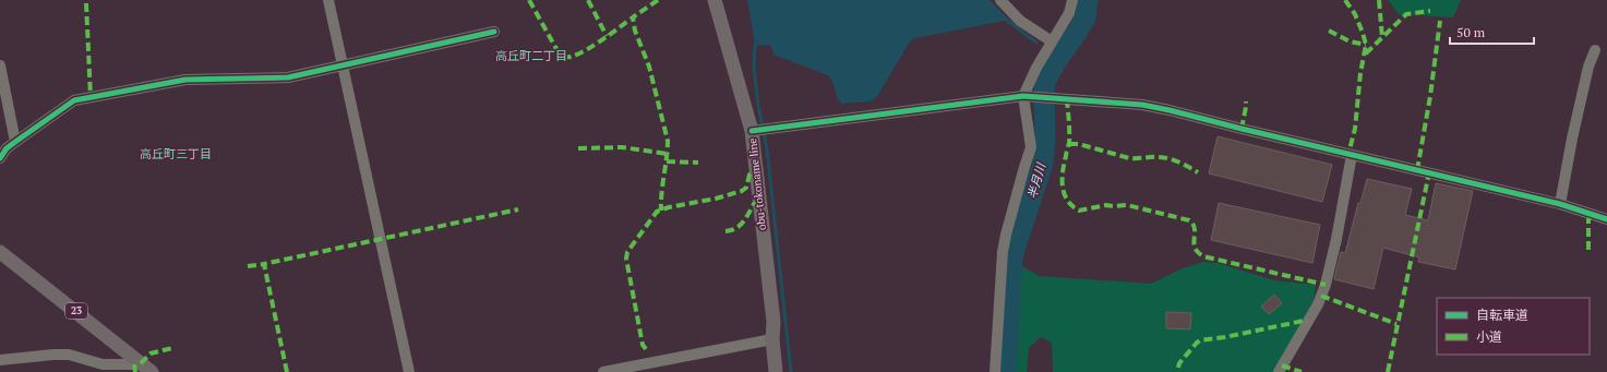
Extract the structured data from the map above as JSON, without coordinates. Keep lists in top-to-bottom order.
{
  "streets": {
    "main road": ["obu-tokoname line", "23"]
  },
  "districts": ["高丘町二丁目", "高丘町三丁目"],
  "water": ["半月川"],
  "legend": ["自転車道", "小道"],
  "scale_bar": "50 m"
}
